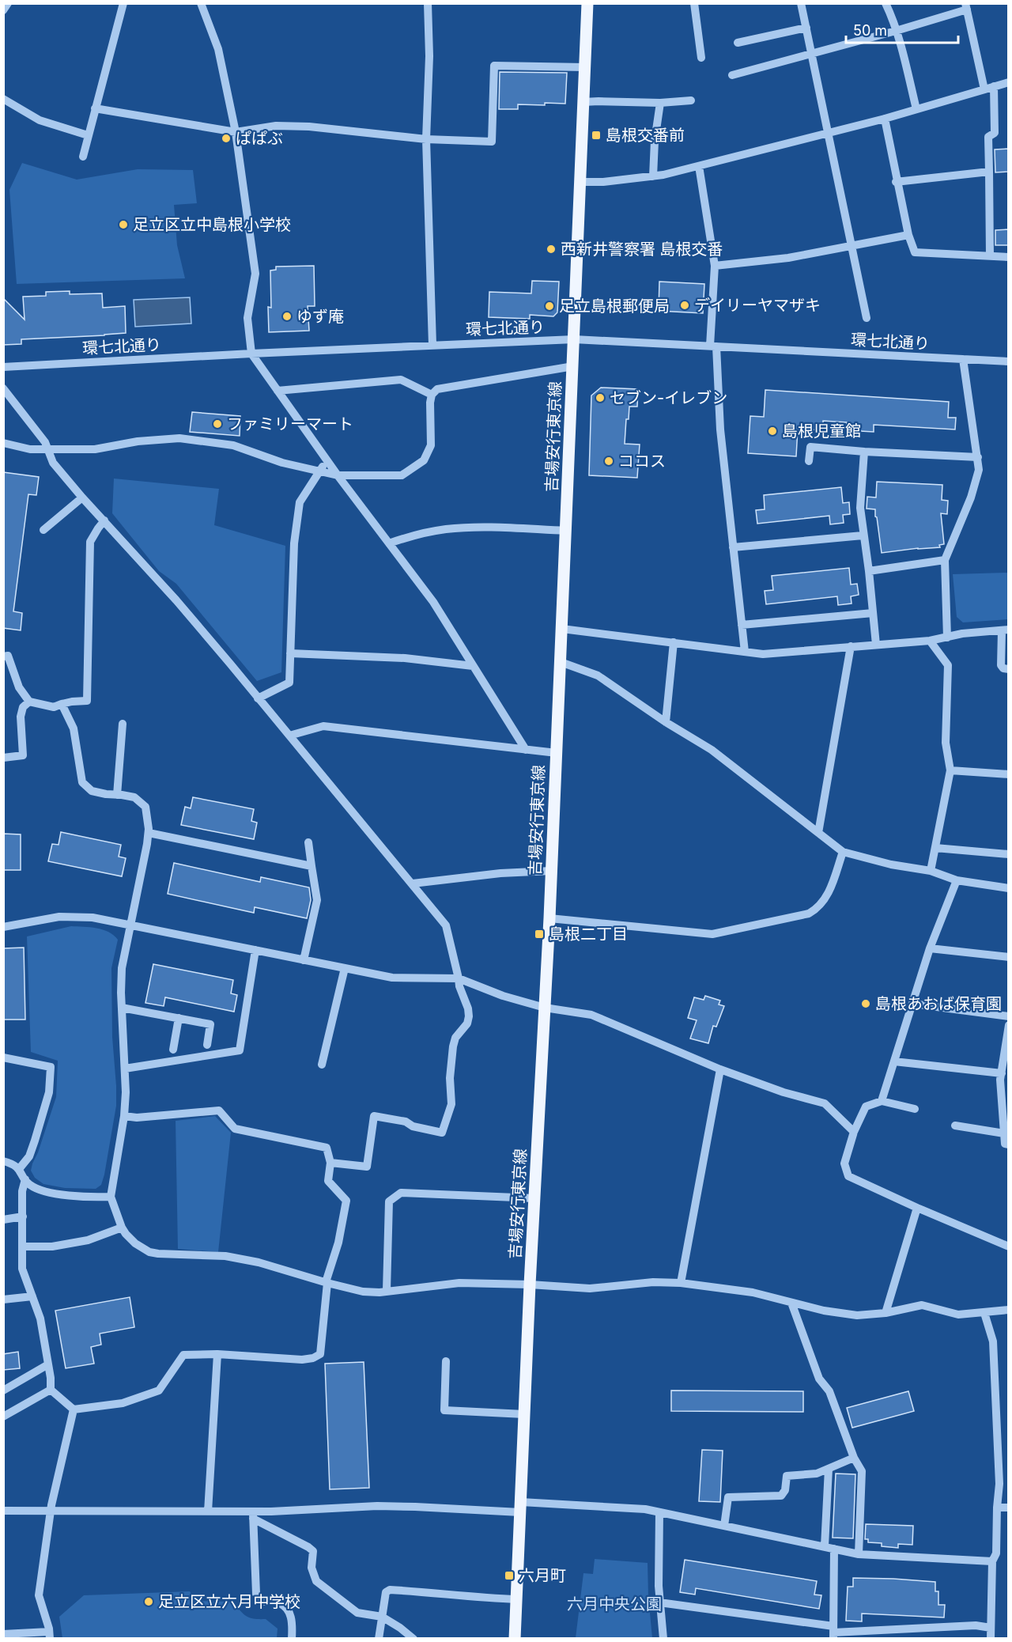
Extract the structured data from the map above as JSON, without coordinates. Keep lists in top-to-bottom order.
{
  "streets": {
    "main road": ["吉場安行東京線"],
    "street": ["環七北通り"]
  },
  "crossings": [
    ["環七北通り", "吉場安行東京線"]
  ],
  "parks": ["六月中央公園"],
  "places": {
    "transit": ["島根交番前", "島根二丁目", "六月町"],
    "other": [
      "ぱぱぶ",
      "足立区立中島根小学校",
      "西新井警察署 島根交番",
      "デイリーヤマザキ",
      "足立島根郵便局",
      "ゆず庵",
      "セブン-イレブン",
      "ファミリーマート",
      "島根児童館",
      "ココス",
      "島根あおば保育園",
      "足立区立六月中学校"
    ]
  },
  "scale_bar": "50 m"
}
